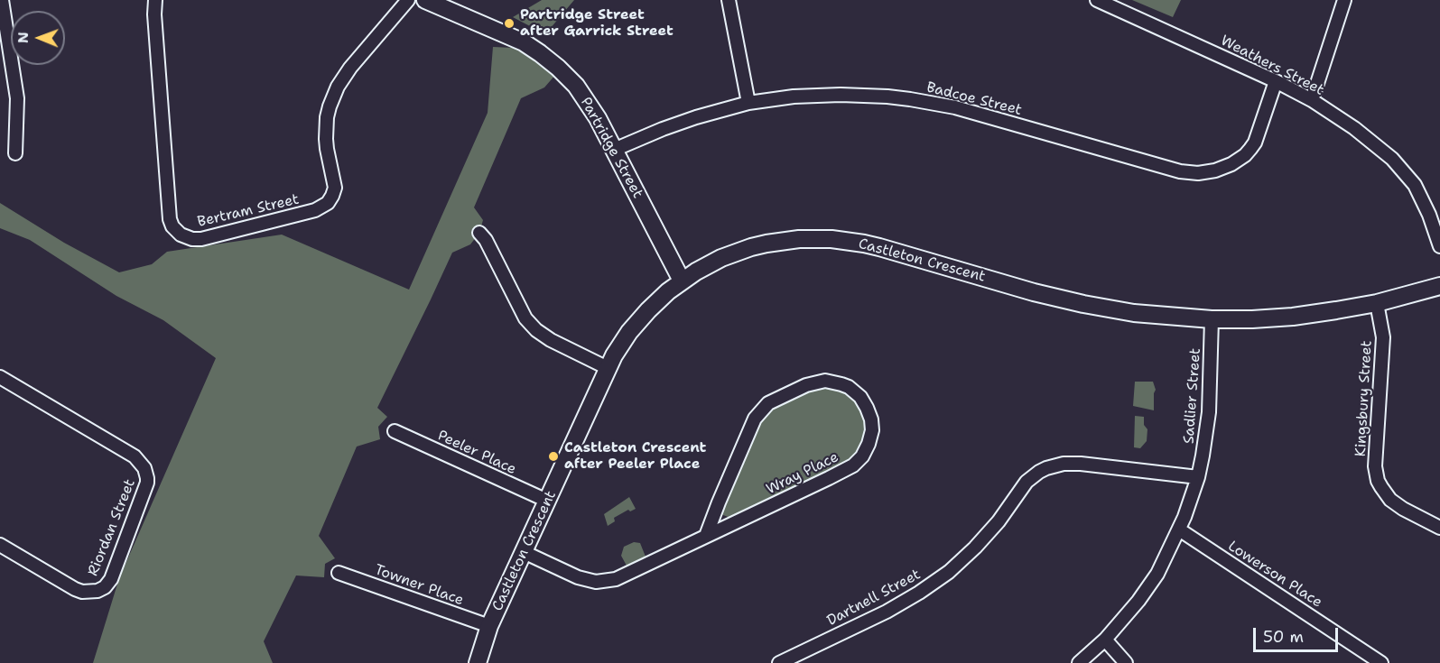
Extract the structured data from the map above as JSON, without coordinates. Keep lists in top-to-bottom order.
{
  "streets": {
    "street": [
      "Weathers Street",
      "Badcoe Street",
      "Partridge Street",
      "Bertram Street",
      "Castleton Crescent",
      "Sadlier Street",
      "Kingsbury Street",
      "Peeler Place",
      "Wray Place",
      "Riordan Street",
      "Lowerson Place",
      "Towner Place",
      "Dartnell Street"
    ]
  },
  "crossings": [
    ["Weathers Street", "Badcoe Street"],
    ["Badcoe Street", "Partridge Street"],
    ["Partridge Street", "Castleton Crescent"],
    ["Castleton Crescent", "Sadlier Street"],
    ["Castleton Crescent", "Kingsbury Street"],
    ["Castleton Crescent", "Peeler Place"],
    ["Castleton Crescent", "Wray Place"],
    ["Castleton Crescent", "Towner Place"],
    ["Sadlier Street", "Lowerson Place"],
    ["Sadlier Street", "Dartnell Street"]
  ],
  "places": ["Partridge Street after Garrick Street", "Castleton Crescent after Peeler Place"],
  "scale_bar": "50 m",
  "north": "left"
}
